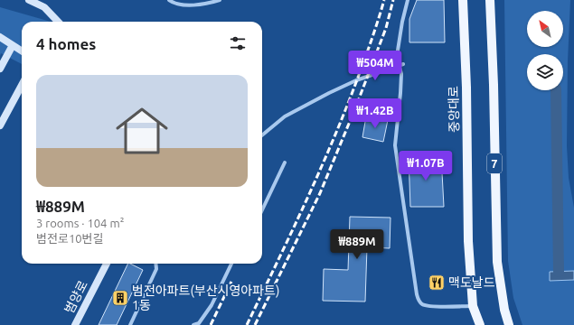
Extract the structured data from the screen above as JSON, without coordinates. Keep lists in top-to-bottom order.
{
  "streets": {
    "main road": ["중앙대로", "7"],
    "street": ["범양로"]
  },
  "places": {
    "restaurant": ["맥도날드"],
    "building": ["범전아파트(부산시영아파트) 1동"]
  },
  "north": "top left",
  "page": {
    "heading": "4 homes",
    "price": [
      "₩504M",
      "₩1.42B",
      "₩1.07B",
      "₩889M"
    ],
    "list": [
      {
        "name": "₩889M",
        "note": "3 rooms · 104 m² · 범전로10번길"
      }
    ]
  }
}
